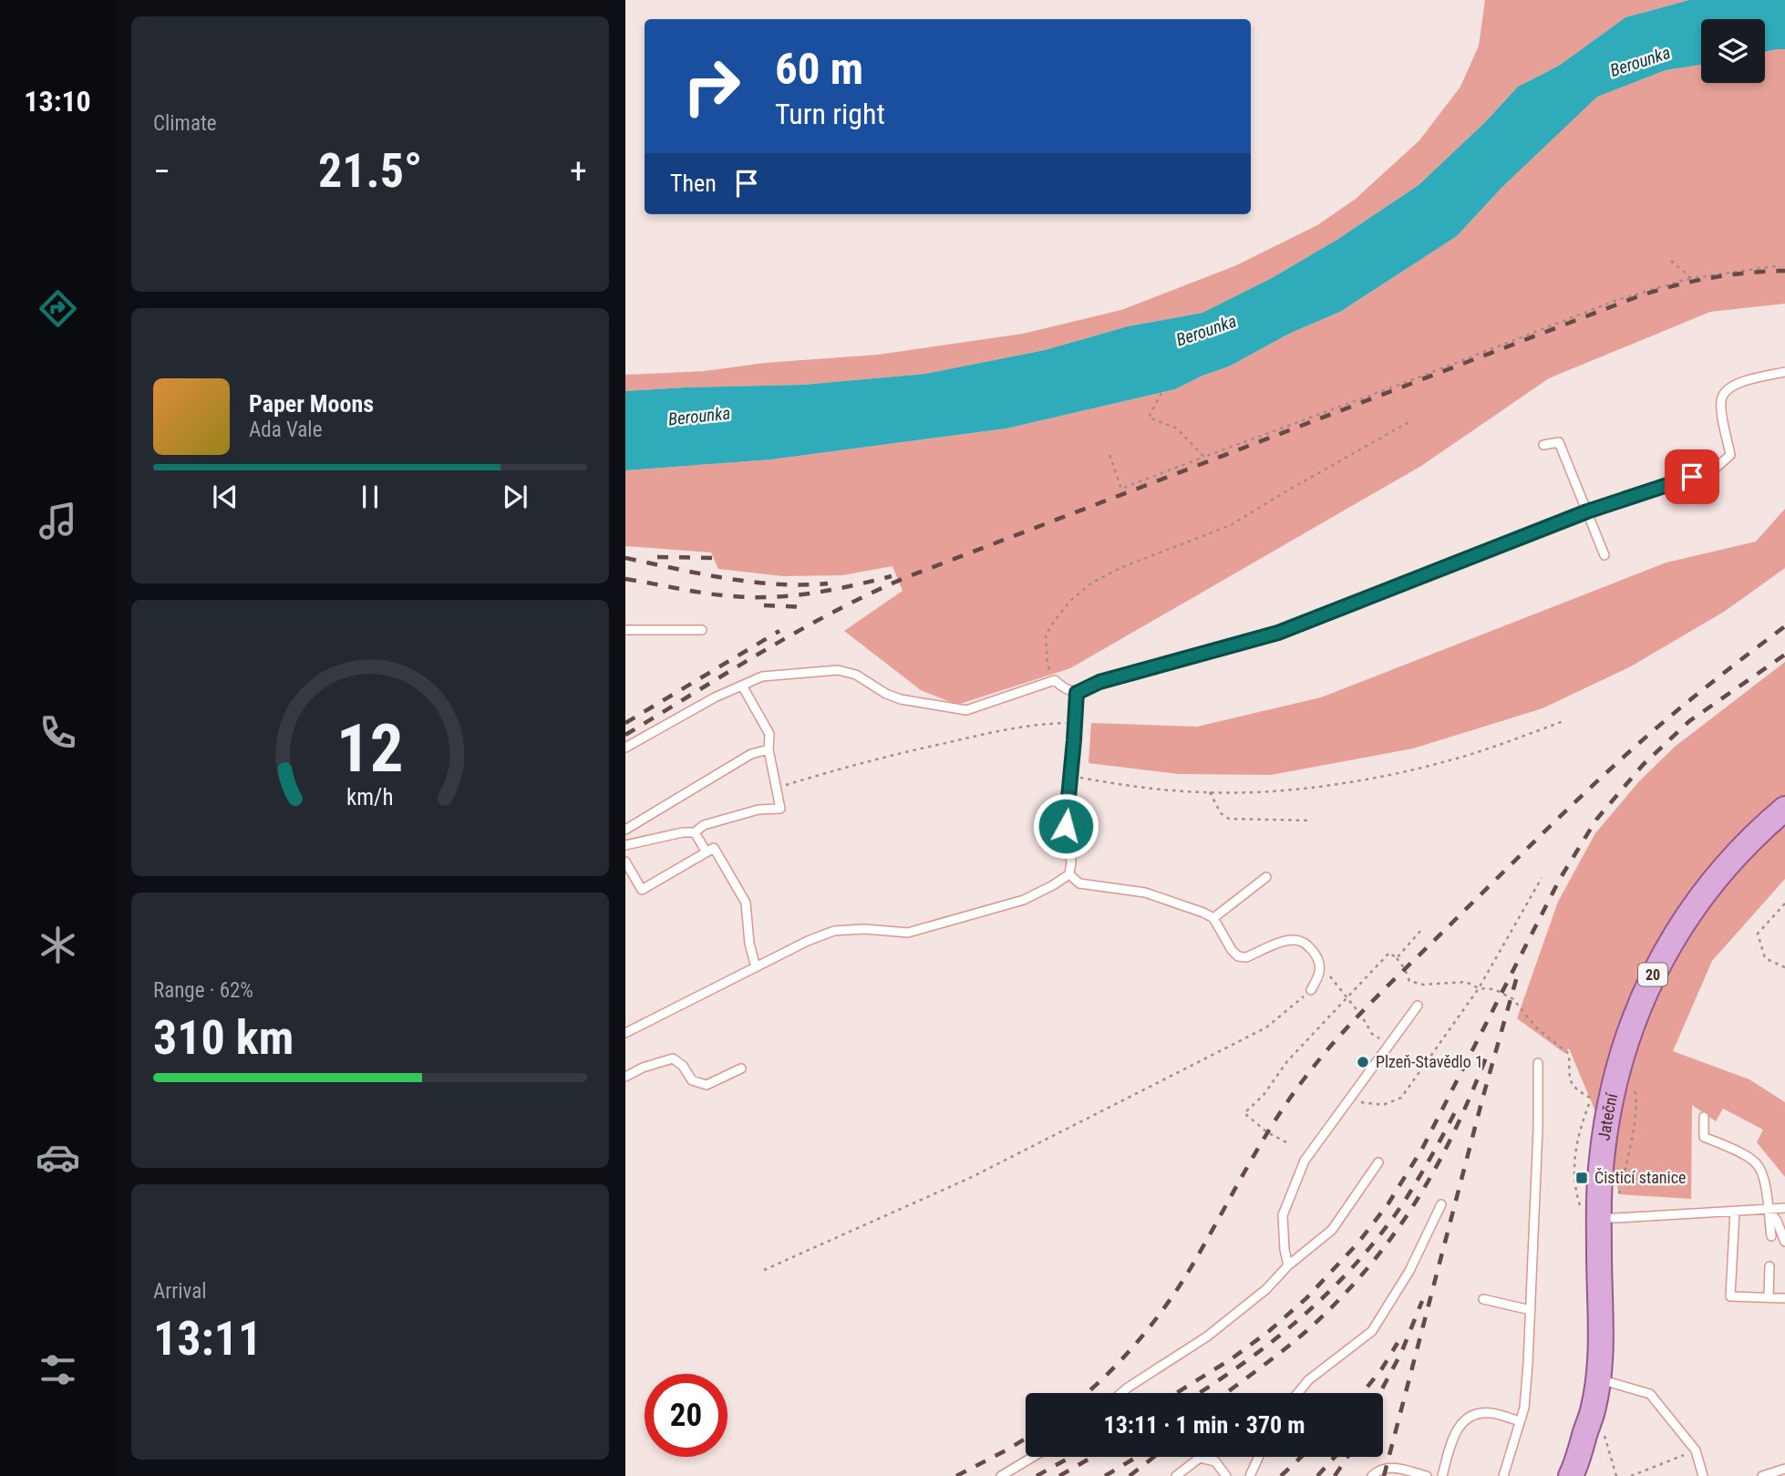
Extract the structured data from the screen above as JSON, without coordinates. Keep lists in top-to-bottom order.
{
  "streets": {
    "main road": ["20", "Jateční"]
  },
  "water": ["Berounka"],
  "places": {
    "other": ["Plzeň-Stavědlo 1"],
    "transit": ["Čisticí stanice"]
  },
  "page": {
    "tabs": "13:10",
    "tile": [
      "Climate",
      ["Range · 62%", "310 km"],
      ["Arrival", "13:11"]
    ],
    "turn": ["60 m", "Turn right"],
    "heat": ["−", "21.5°", "+"],
    "then": "Then",
    "song": ["Paper Moons", "Ada Vale"],
    "limit": "20",
    "trip": "13:11 · 1 min · 370 m",
    "gauge": ["12", "km/h"]
  }
}
